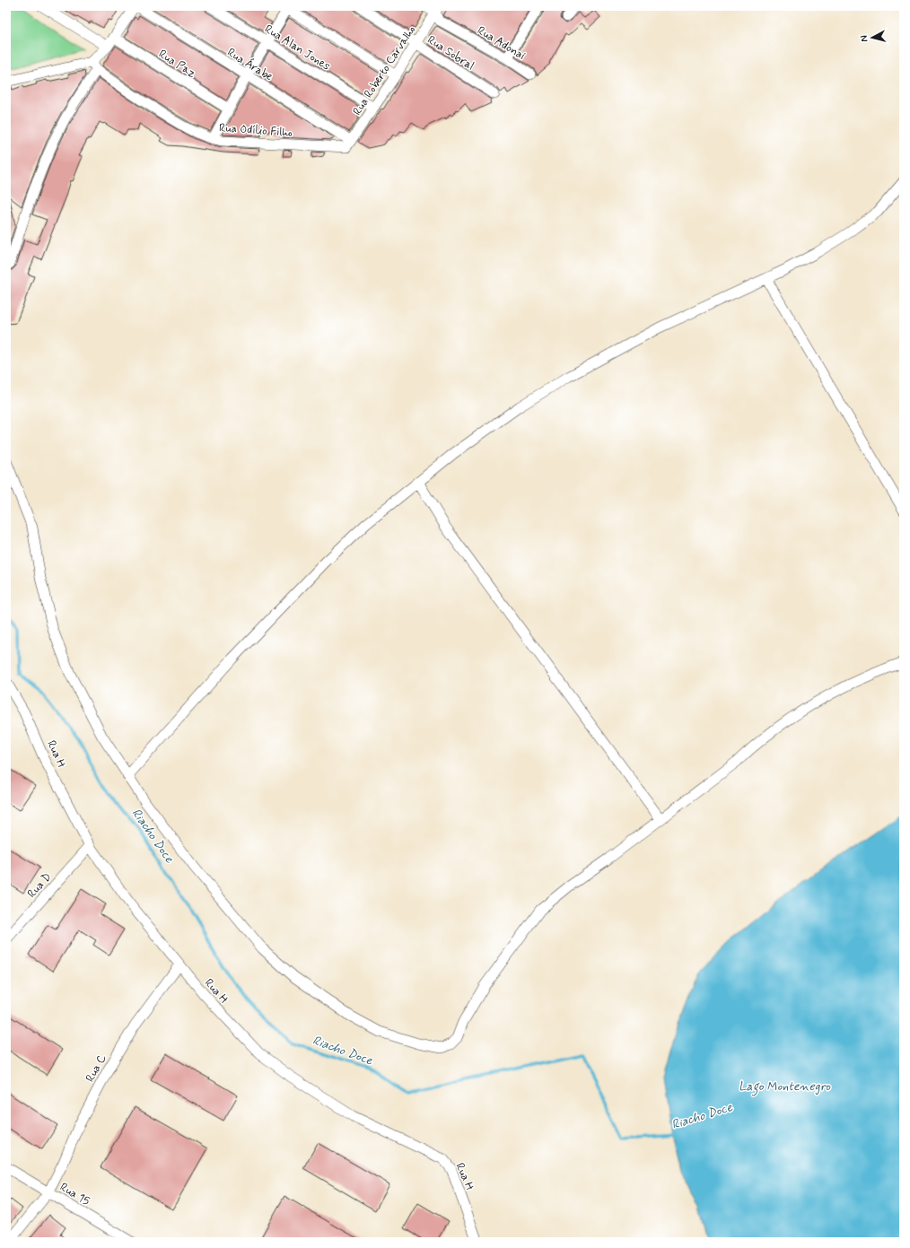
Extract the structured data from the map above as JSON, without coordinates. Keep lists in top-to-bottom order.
{
  "streets": {
    "street": [
      "Rua Adonai",
      "Rua Alan Jones",
      "Rua Sobral",
      "Rua Paz",
      "Rua Árabe",
      "Rua Roberto Carvalho",
      "Rua Odílio Filho",
      "Rua H",
      "Rua D",
      "Rua C",
      "Rua 15"
    ]
  },
  "crossings": [
    ["Rua Adonai", "Rua Roberto Carvalho"],
    ["Rua Alan Jones", "Rua Roberto Carvalho"],
    ["Rua Sobral", "Rua Roberto Carvalho"],
    ["Rua Árabe", "Rua Roberto Carvalho"],
    ["Rua Árabe", "Rua Odílio Filho"],
    ["Rua Roberto Carvalho", "Rua Odílio Filho"],
    ["Rua H", "Rua D"],
    ["Rua H", "Rua C"],
    ["Rua C", "Rua 15"]
  ],
  "water": ["Riacho Doce", "Lago Montenegro"],
  "north": "left"
}
